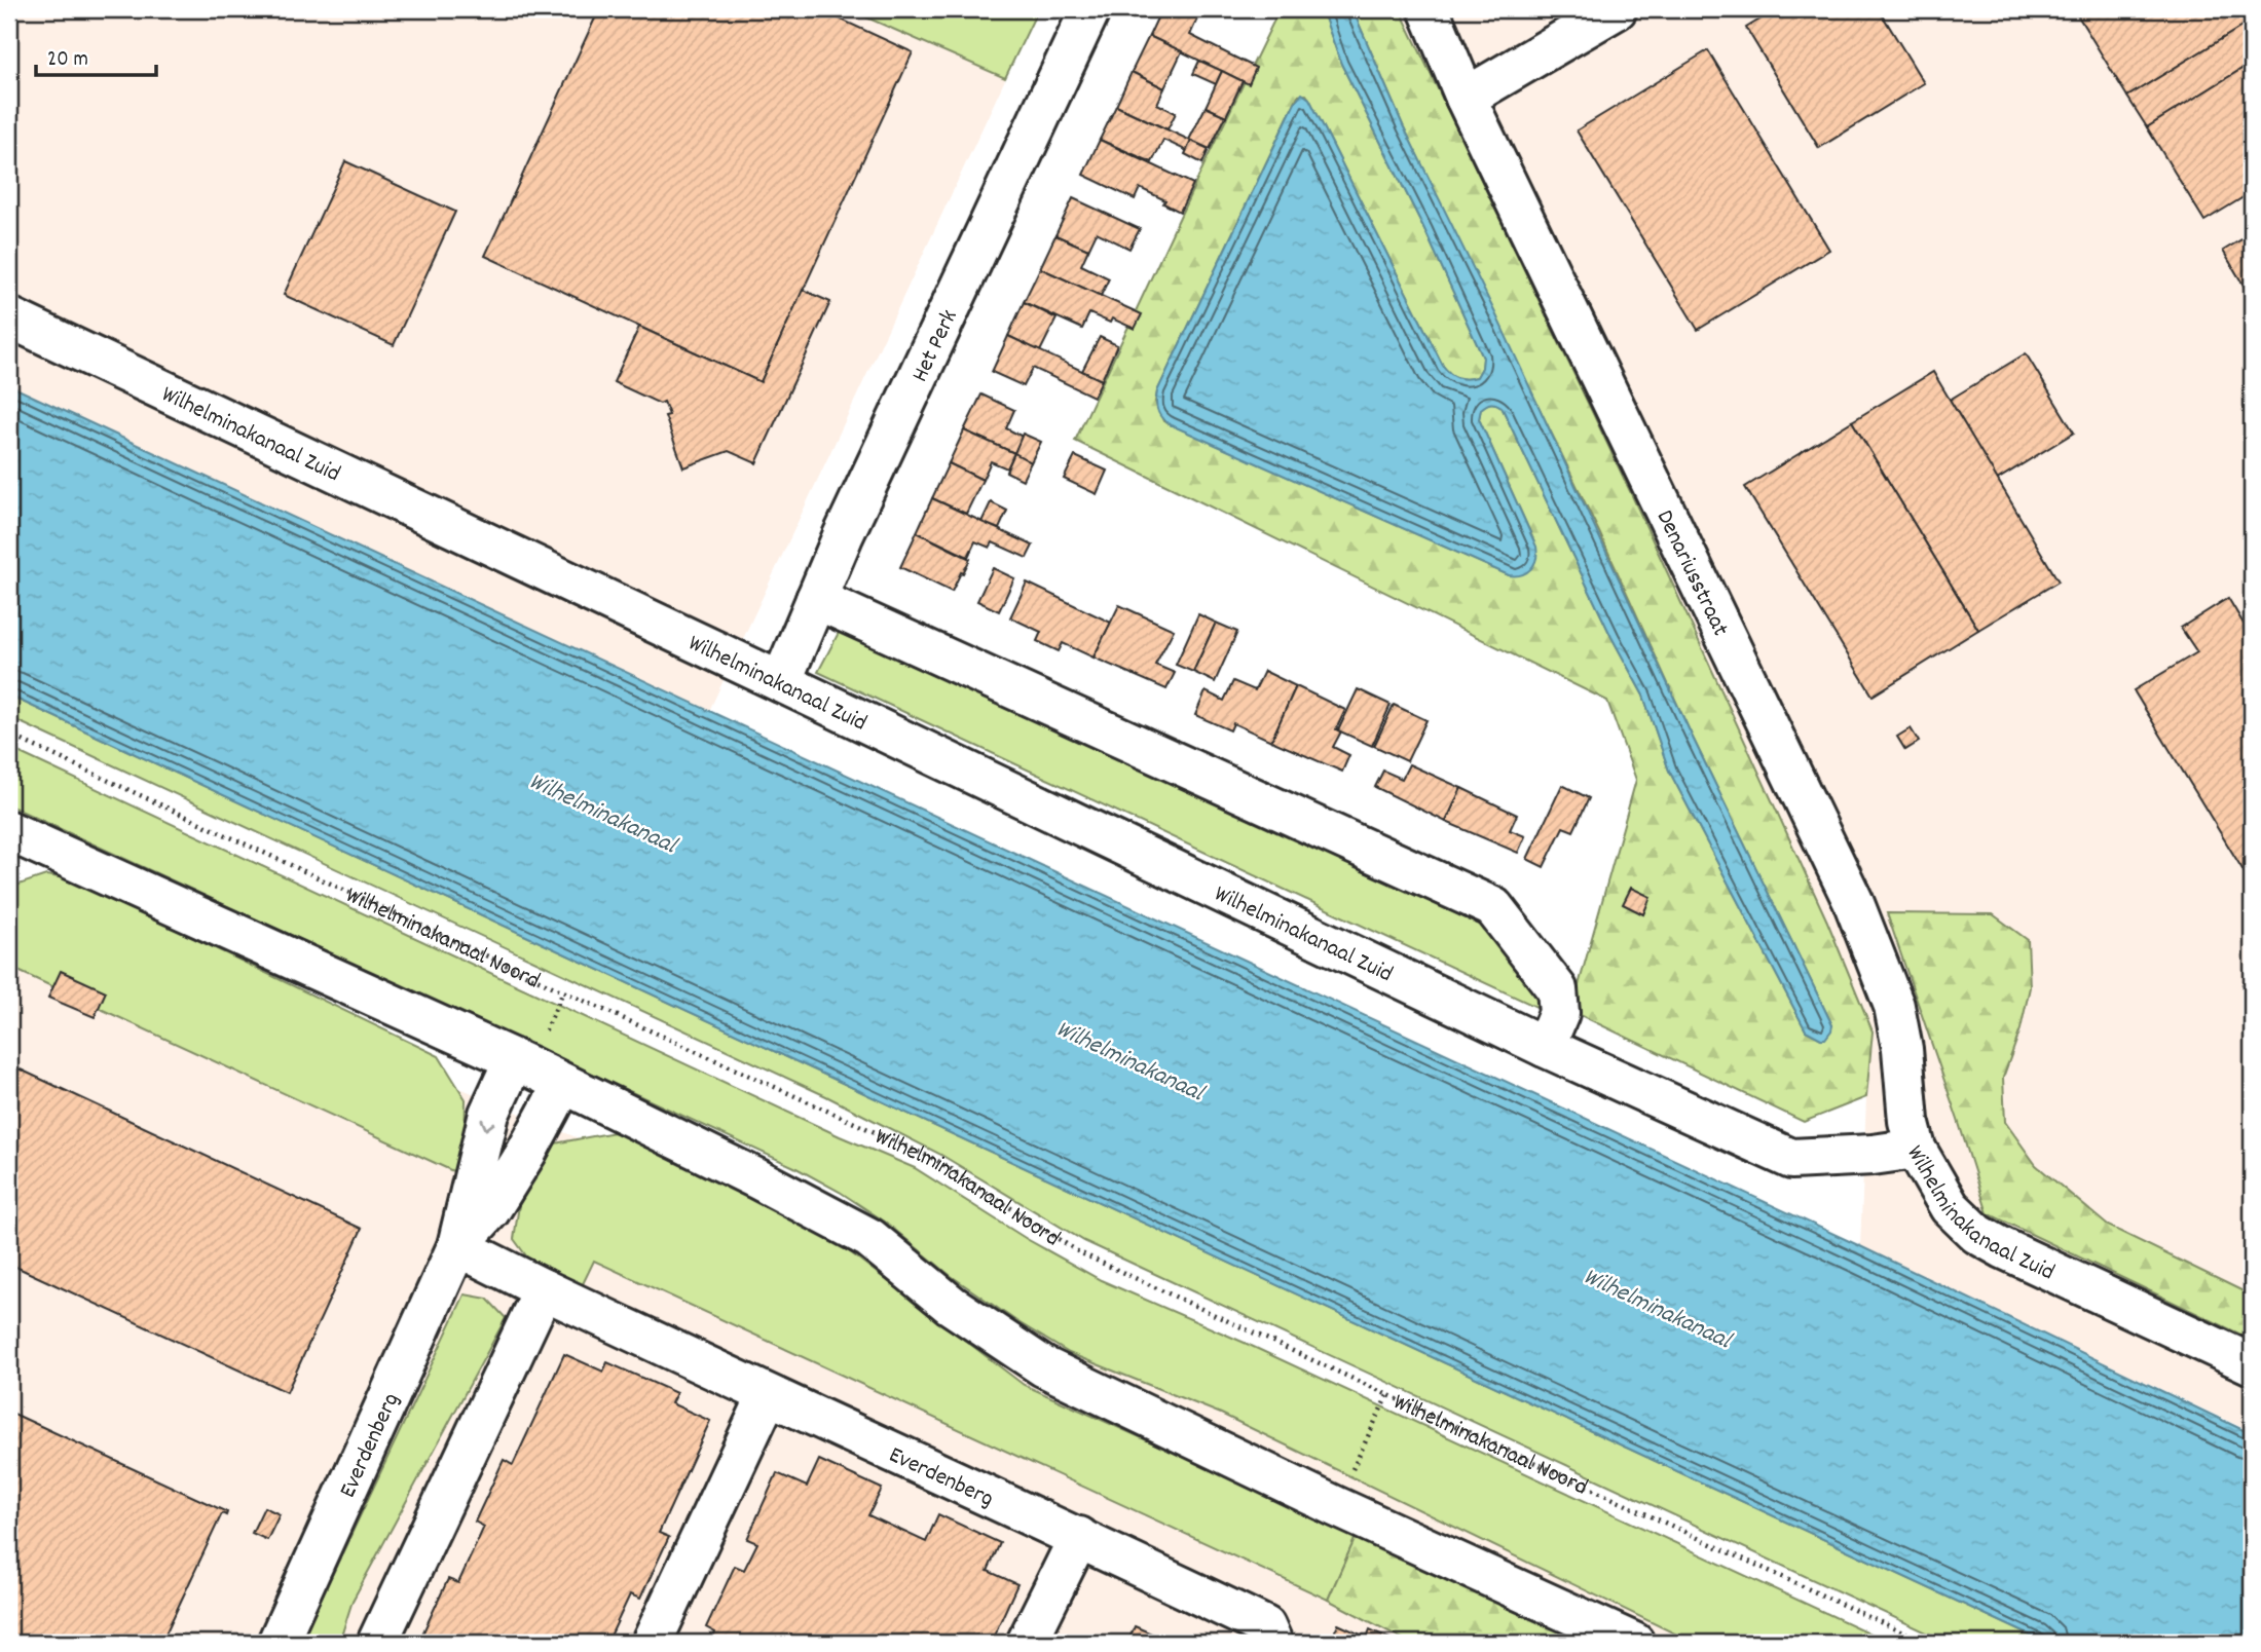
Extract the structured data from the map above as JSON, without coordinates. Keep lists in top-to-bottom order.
{
  "streets": {
    "street": [
      "Het Perk",
      "Wilhelminakanaal Zuid",
      "Denariusstraat",
      "Everdenberg"
    ],
    "path": ["Wilhelminakanaal Noord"]
  },
  "crossings": [
    ["Het Perk", "Wilhelminakanaal Zuid"],
    ["Wilhelminakanaal Zuid", "Denariusstraat"]
  ],
  "water": ["Wilhelminakanaal"],
  "scale_bar": "20 m"
}
